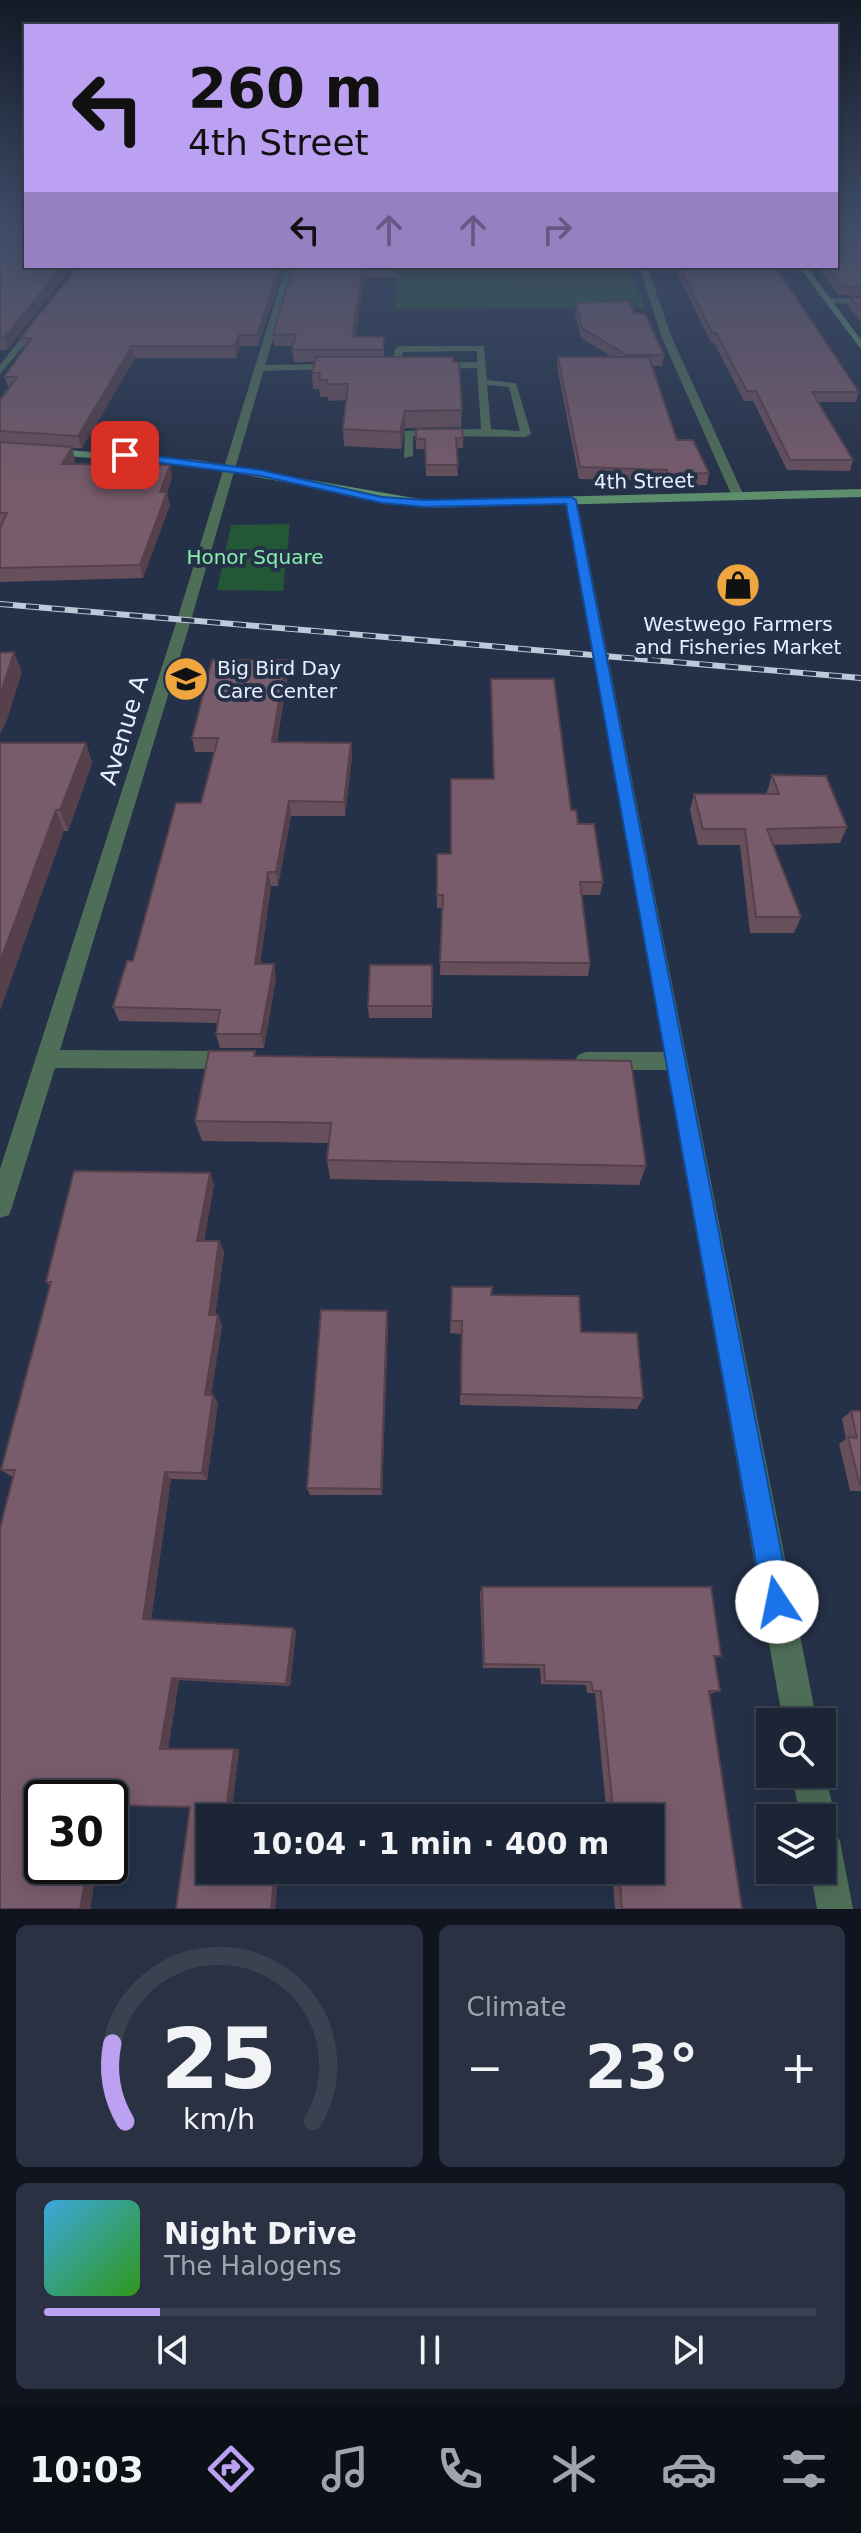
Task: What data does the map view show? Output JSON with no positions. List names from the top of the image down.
{
  "streets": {
    "main road": ["4th Street"],
    "street": ["Avenue A"]
  },
  "crossings": [
    ["4th Street", "Avenue A"]
  ],
  "parks": ["Honor Square"],
  "places": {
    "shop": ["Westwego Farmers and Fisheries Market"],
    "school or university": ["Big Bird Day Care Center"]
  },
  "page": {
    "turn": ["260 m", "4th Street"],
    "limit": "30",
    "trip": "10:04 · 1 min · 400 m",
    "tile": "Climate",
    "heat": ["−", "23°", "+"],
    "song": ["Night Drive", "The Halogens"],
    "tabs": "10:03",
    "gauge": ["25", "km/h"]
  }
}
